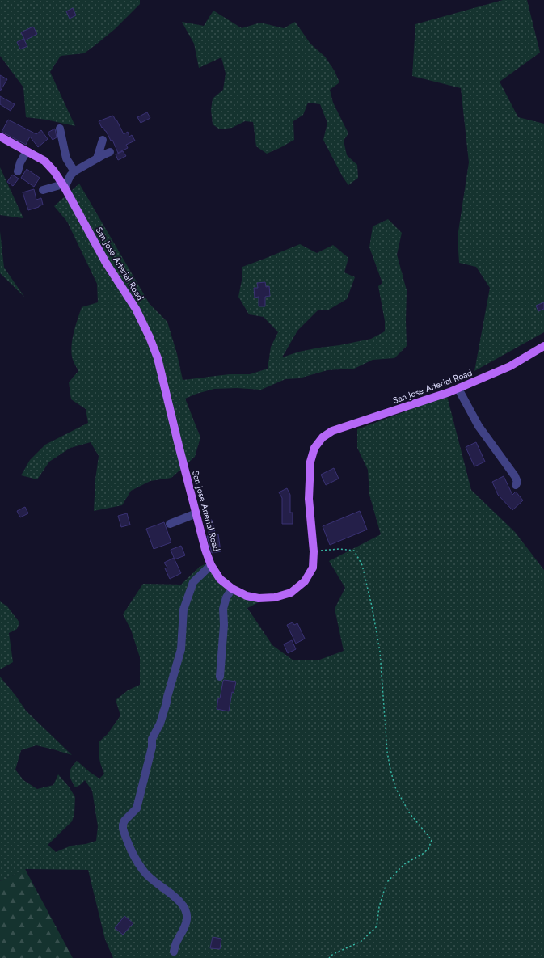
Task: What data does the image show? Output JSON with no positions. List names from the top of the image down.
{
  "streets": {
    "main road": ["San Jose Arterial Road"]
  }
}
